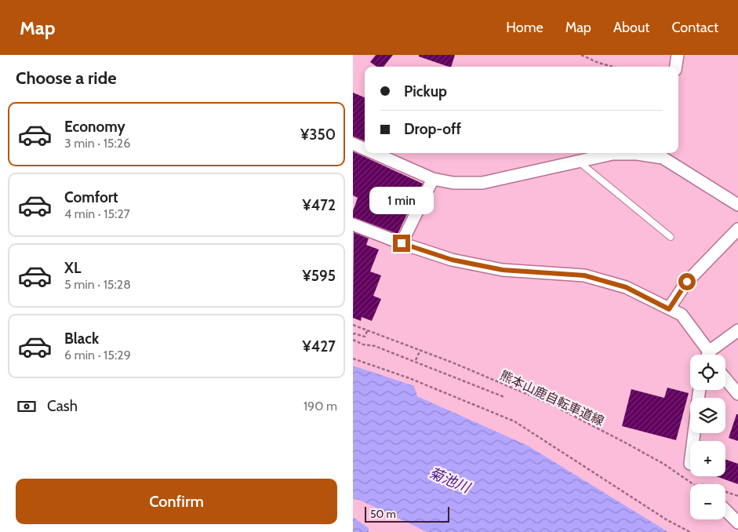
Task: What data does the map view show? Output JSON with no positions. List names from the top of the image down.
{
  "streets": {
    "path": ["熊本山鹿自転車道線"]
  },
  "water": ["菊池川"],
  "scale_bar": "50 m",
  "page": {
    "header": "Map",
    "nav": [
      "Home",
      "Map",
      "About",
      "Contact"
    ],
    "heading": "Choose a ride",
    "banner": ["Pickup", "Drop-off"],
    "list": [
      {
        "name": "Economy",
        "note": "3 min · 15:26",
        "value": "¥350"
      },
      {
        "name": "Comfort",
        "note": "4 min · 15:27",
        "value": "¥472"
      },
      {
        "name": "XL",
        "note": "5 min · 15:28",
        "value": "¥595"
      },
      {
        "name": "Black",
        "note": "6 min · 15:29",
        "value": "¥427"
      }
    ],
    "bubble": "1 min",
    "map_buttons": ["+", "−"],
    "pay": ["Cash", "190 m"],
    "buttons": "Confirm",
    "scale": "50 m"
  }
}
